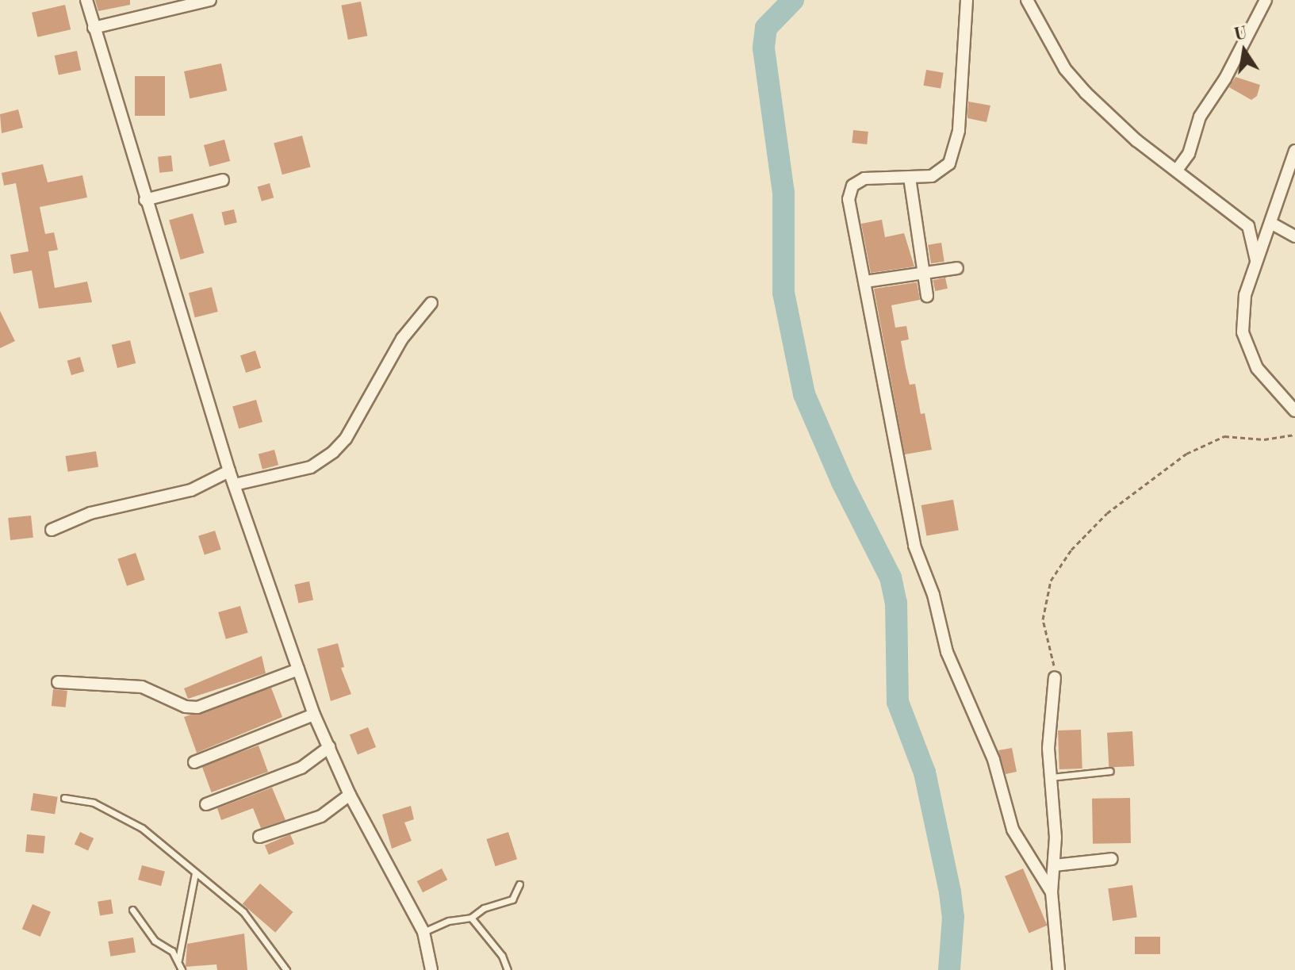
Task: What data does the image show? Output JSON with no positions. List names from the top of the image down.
{
  "north": "top"
}
